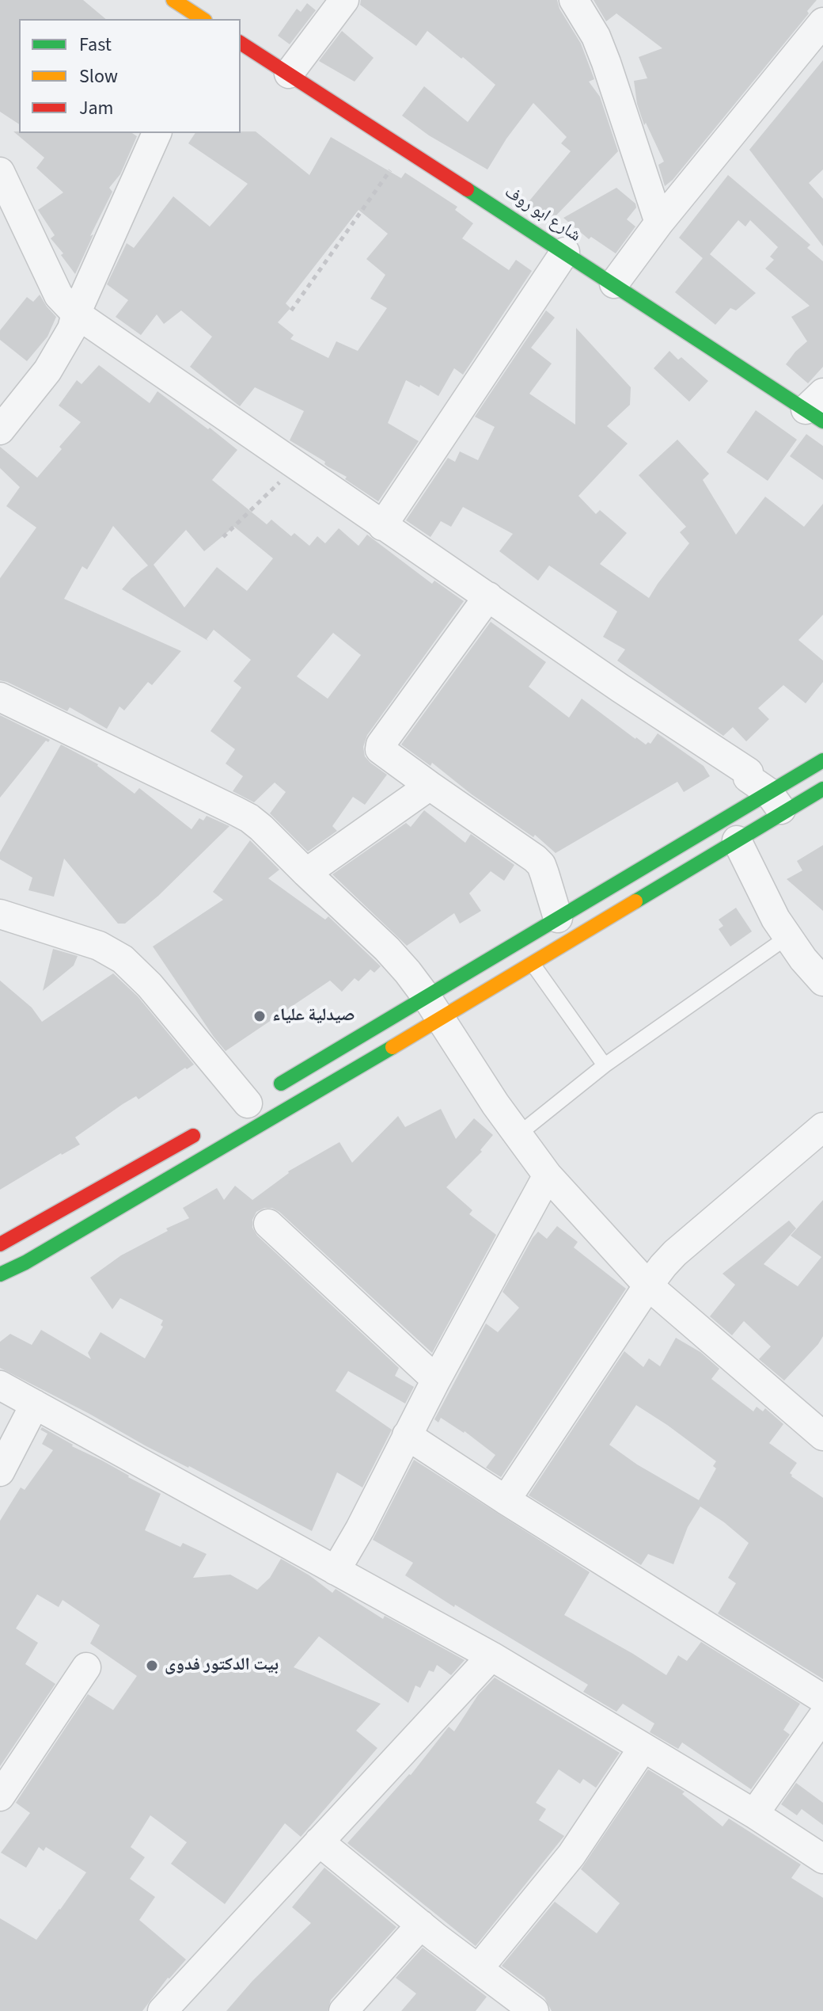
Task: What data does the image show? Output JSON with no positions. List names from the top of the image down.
{
  "streets": {
    "main road": ["شارع ابو روف"]
  },
  "places": ["صيدلية علياء", "بيت الدكتور فدوى"],
  "legend": ["Fast", "Slow", "Jam"]
}
